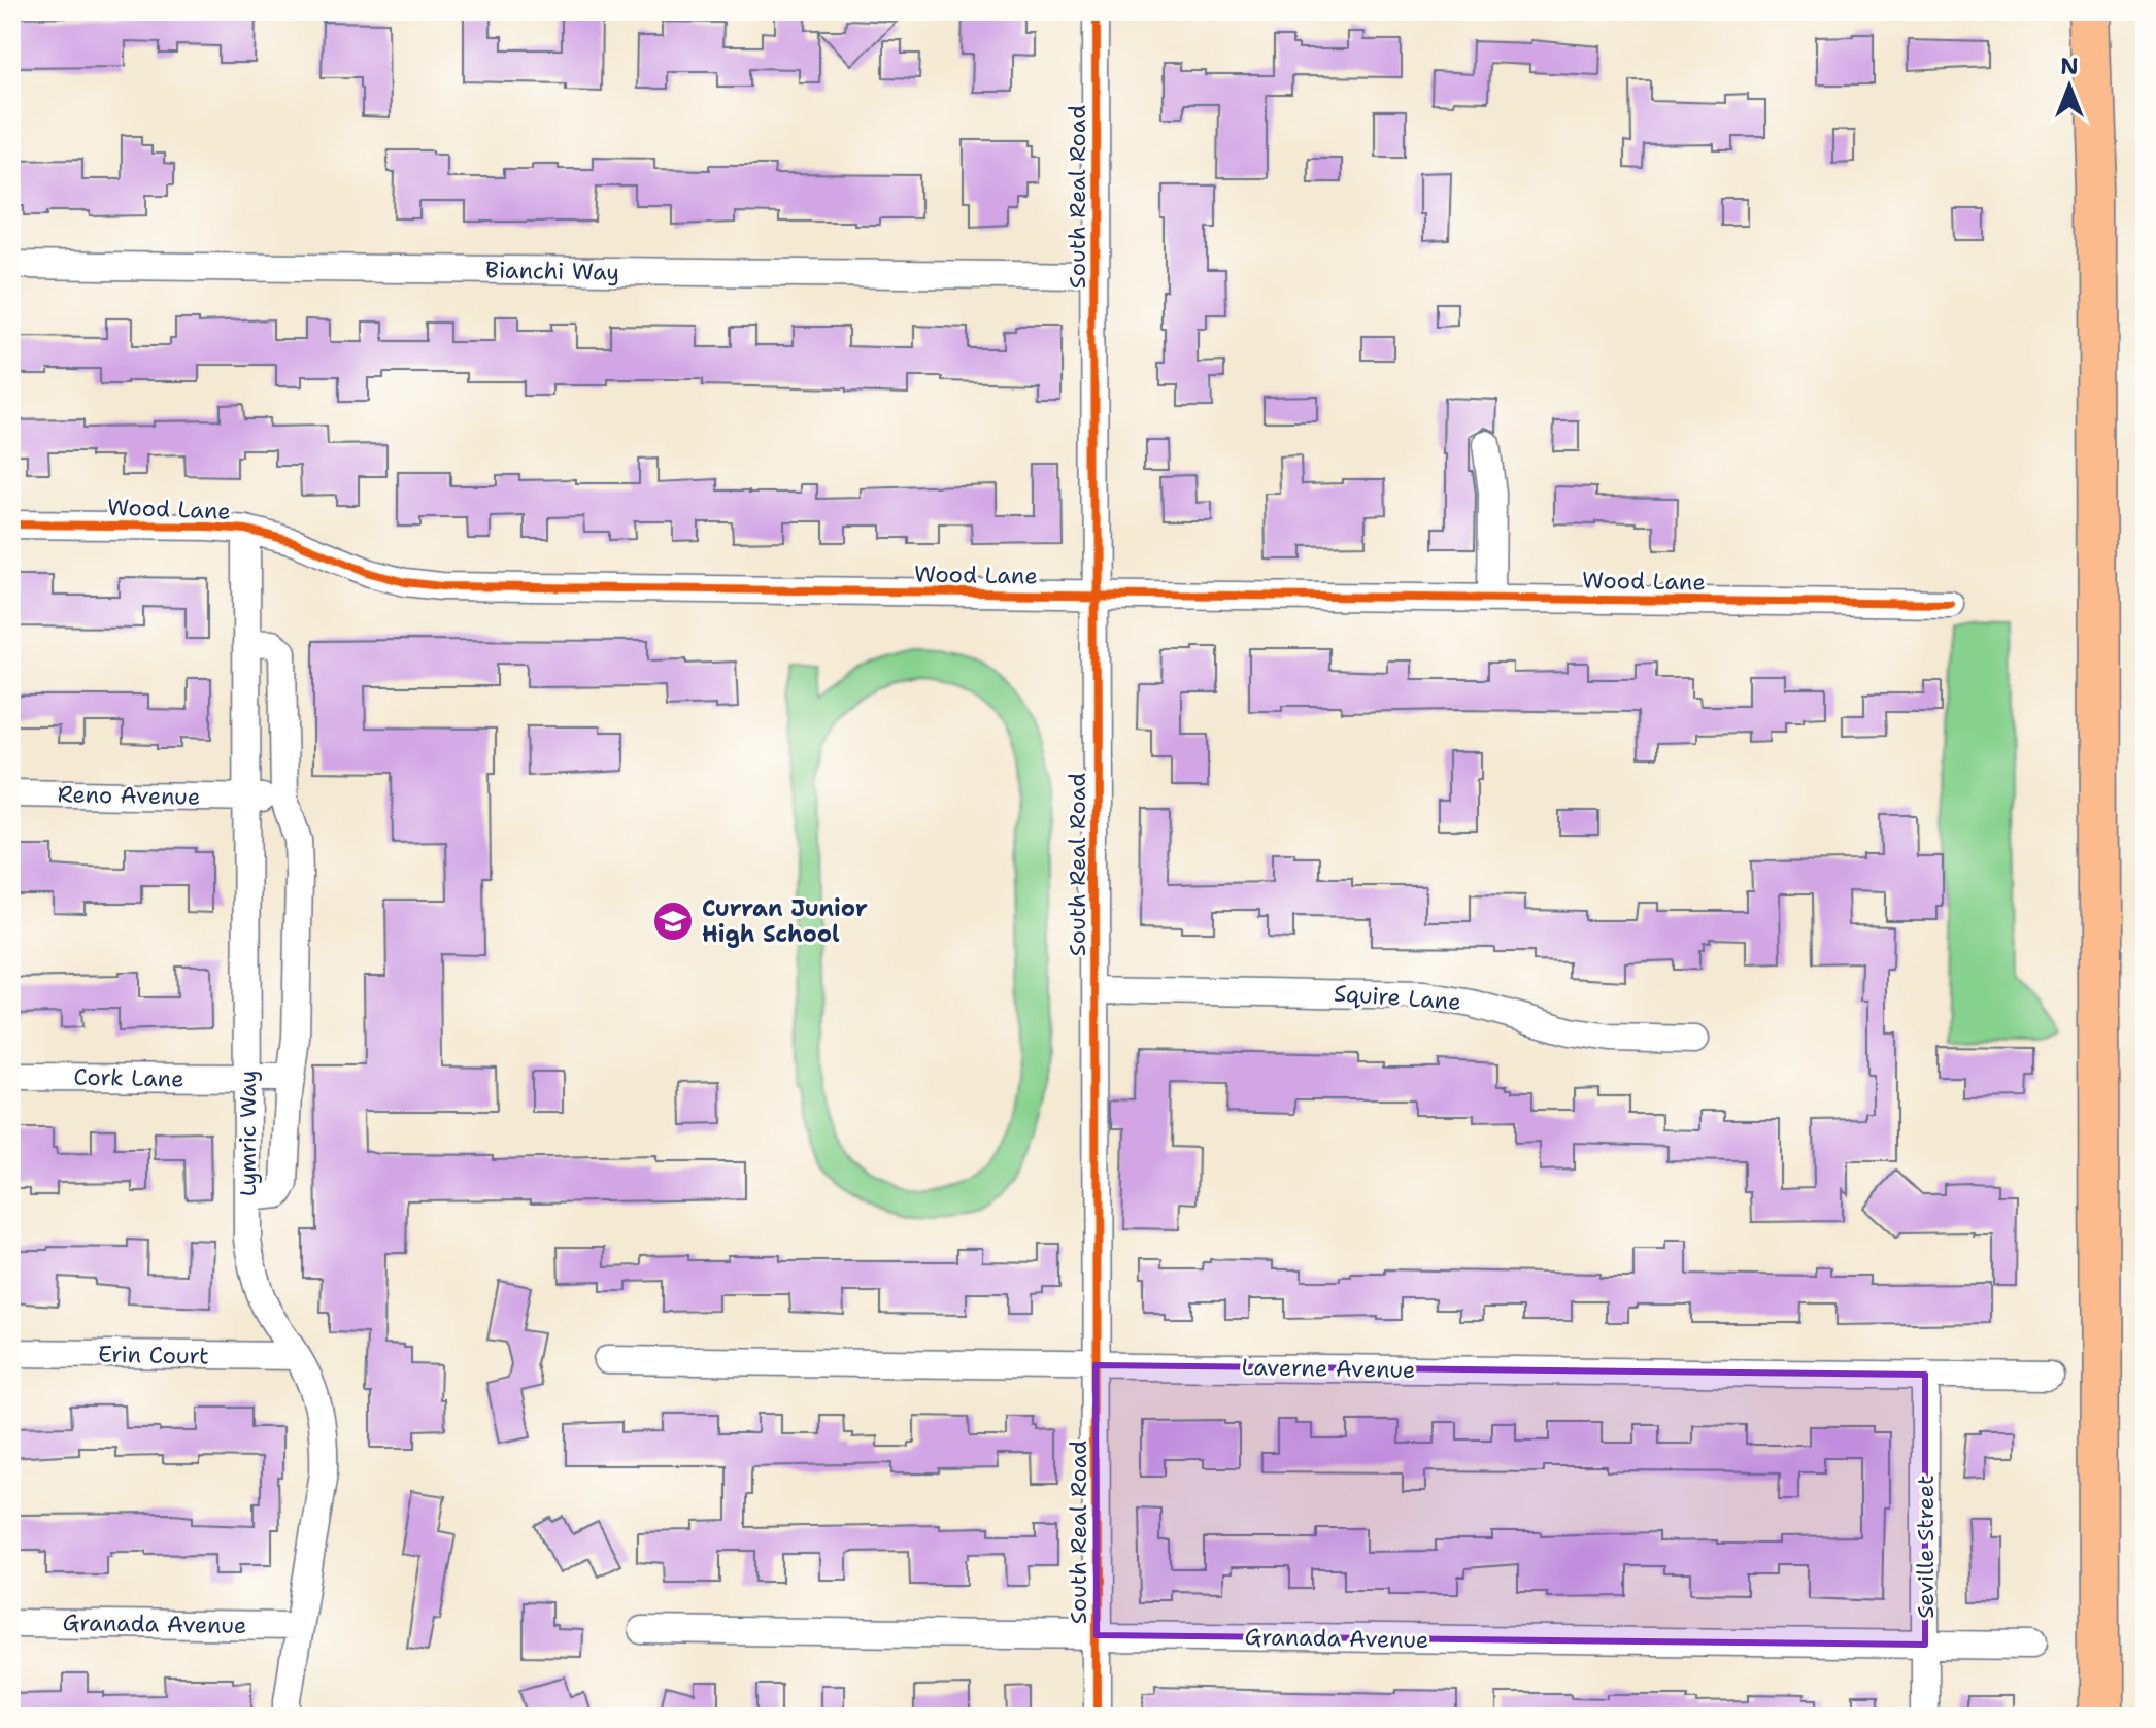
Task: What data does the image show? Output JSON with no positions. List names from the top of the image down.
{
  "streets": {
    "street": [
      "South Real Road",
      "Bianchi Way",
      "Wood Lane",
      "Reno Avenue",
      "Squire Lane",
      "Cork Lane",
      "Lymric Way",
      "Erin Court",
      "Laverne Avenue",
      "Seville Street",
      "Granada Avenue"
    ]
  },
  "crossings": [
    ["South Real Road", "Bianchi Way"],
    ["South Real Road", "Wood Lane"],
    ["South Real Road", "Squire Lane"],
    ["South Real Road", "Laverne Avenue"],
    ["South Real Road", "Granada Avenue"],
    ["Wood Lane", "Lymric Way"],
    ["Reno Avenue", "Lymric Way"],
    ["Cork Lane", "Lymric Way"],
    ["Lymric Way", "Erin Court"],
    ["Lymric Way", "Granada Avenue"],
    ["Laverne Avenue", "Seville Street"],
    ["Seville Street", "Granada Avenue"]
  ],
  "places": {
    "school or university": ["Curran Junior High School"]
  },
  "north": "top"
}
